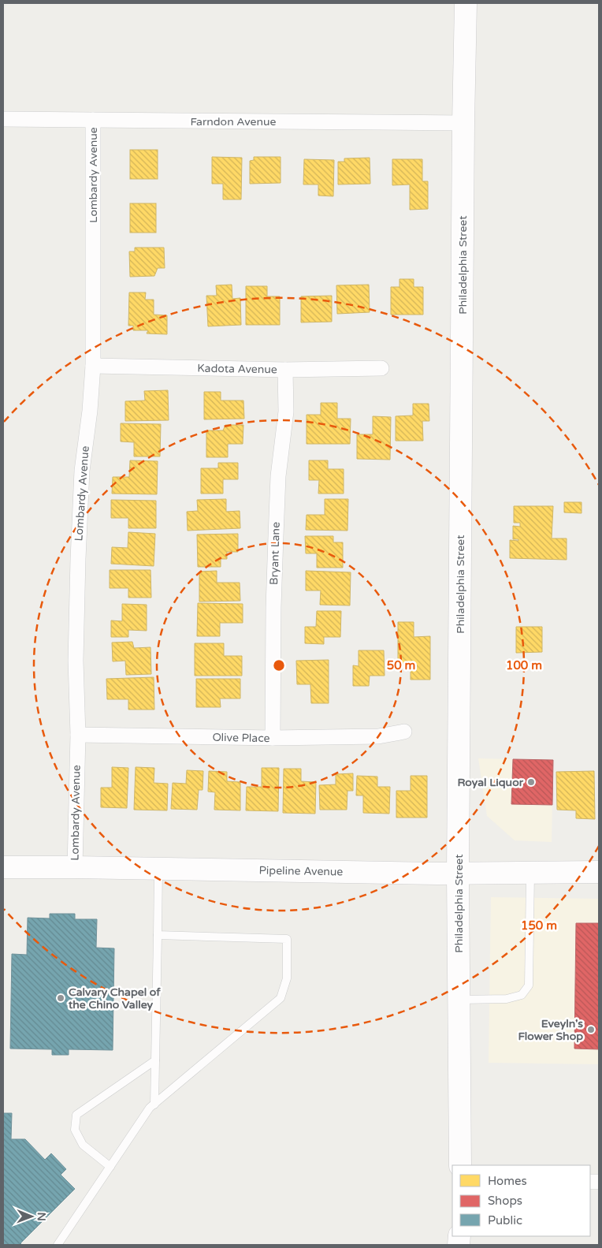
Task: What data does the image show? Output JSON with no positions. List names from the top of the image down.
{
  "streets": {
    "street": [
      "Farndon Avenue",
      "Lombardy Avenue",
      "Philadelphia Street",
      "Kadota Avenue",
      "Bryant Lane",
      "Olive Place",
      "Pipeline Avenue"
    ]
  },
  "crossings": [
    ["Farndon Avenue", "Lombardy Avenue"],
    ["Farndon Avenue", "Philadelphia Street"],
    ["Lombardy Avenue", "Kadota Avenue"],
    ["Lombardy Avenue", "Olive Place"],
    ["Lombardy Avenue", "Pipeline Avenue"],
    ["Philadelphia Street", "Pipeline Avenue"],
    ["Kadota Avenue", "Bryant Lane"],
    ["Bryant Lane", "Olive Place"]
  ],
  "places": ["Royal Liquor", "Calvary Chapel of the Chino Valley", "Eveyln's Flower Shop"],
  "legend": ["Homes", "Shops", "Public"],
  "north": "right",
  "rings": ["50 m", "100 m", "150 m"]
}
